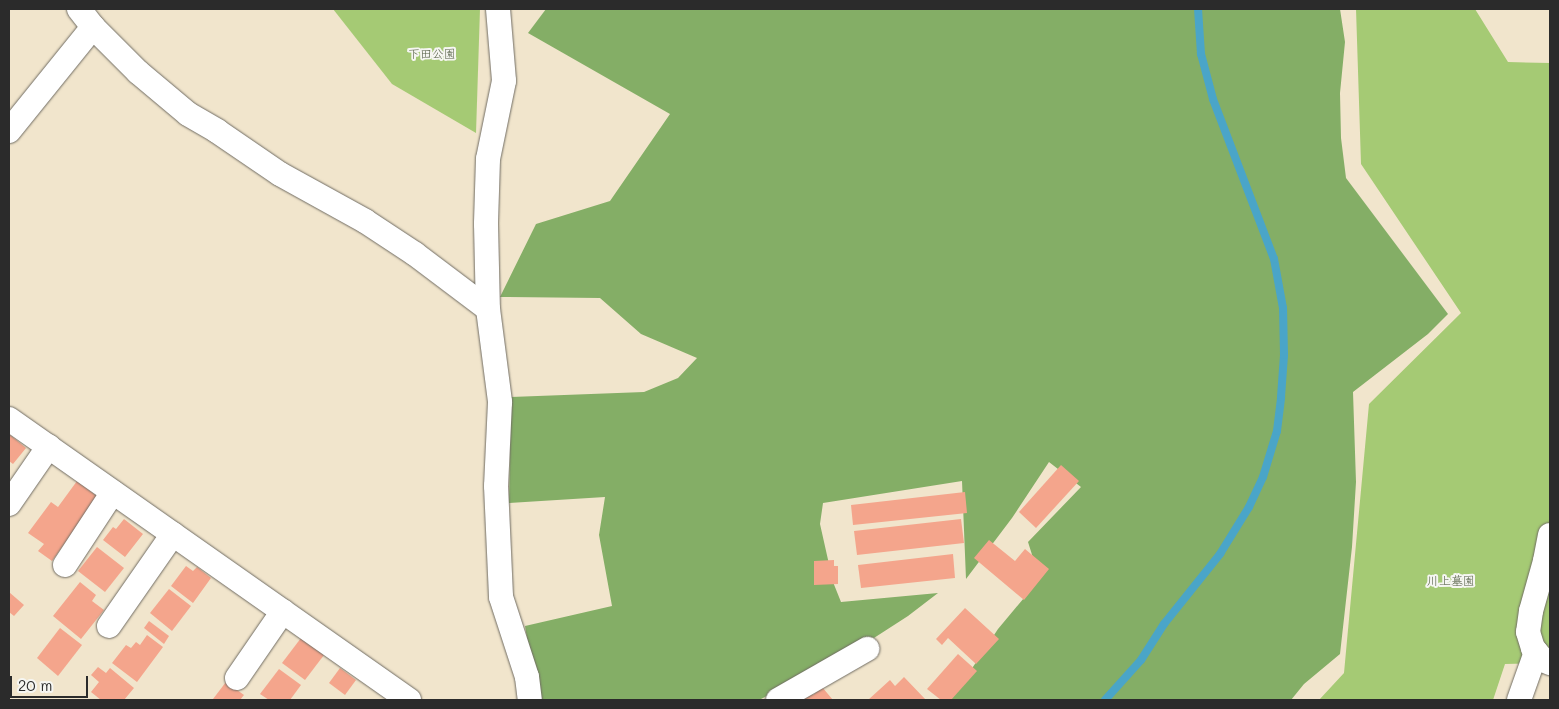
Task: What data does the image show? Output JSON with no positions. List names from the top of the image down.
{
  "parks": ["下田公園", "川上墓園"],
  "scale_bar": "20 m"
}
